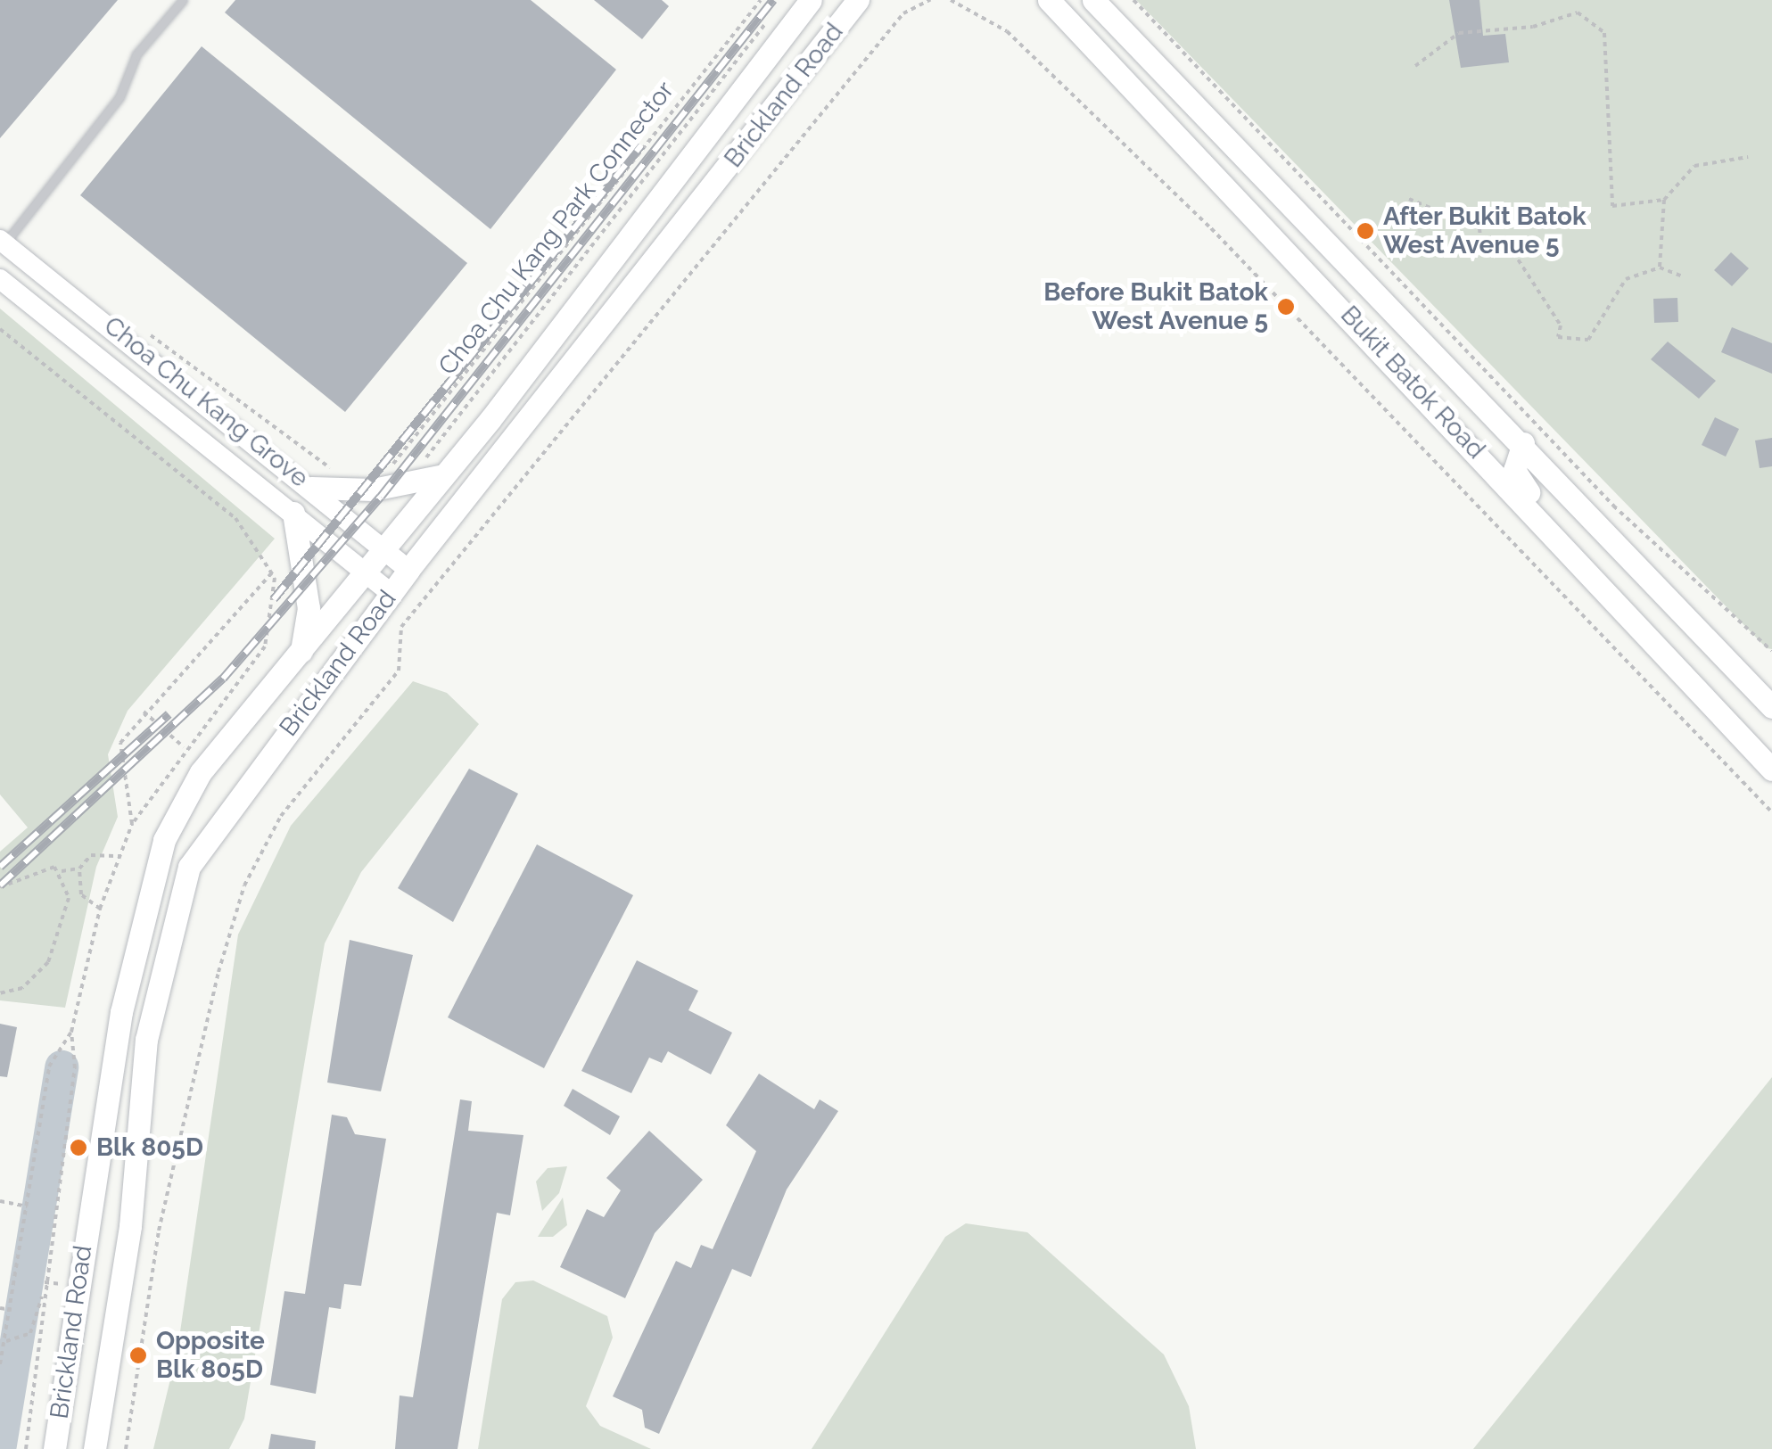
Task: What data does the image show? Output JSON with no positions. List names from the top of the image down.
{
  "streets": {
    "main road": ["Brickland Road", "Bukit Batok Road"],
    "street": ["Choa Chu Kang Grove"],
    "path": ["Choa Chu Kang Park Connector"]
  },
  "crossings": [
    ["Brickland Road", "Choa Chu Kang Grove"]
  ],
  "places": [
    "After Bukit Batok West Avenue 5",
    "Before Bukit Batok West Avenue 5",
    "Blk 805D",
    "Opposite Blk 805D"
  ]
}
